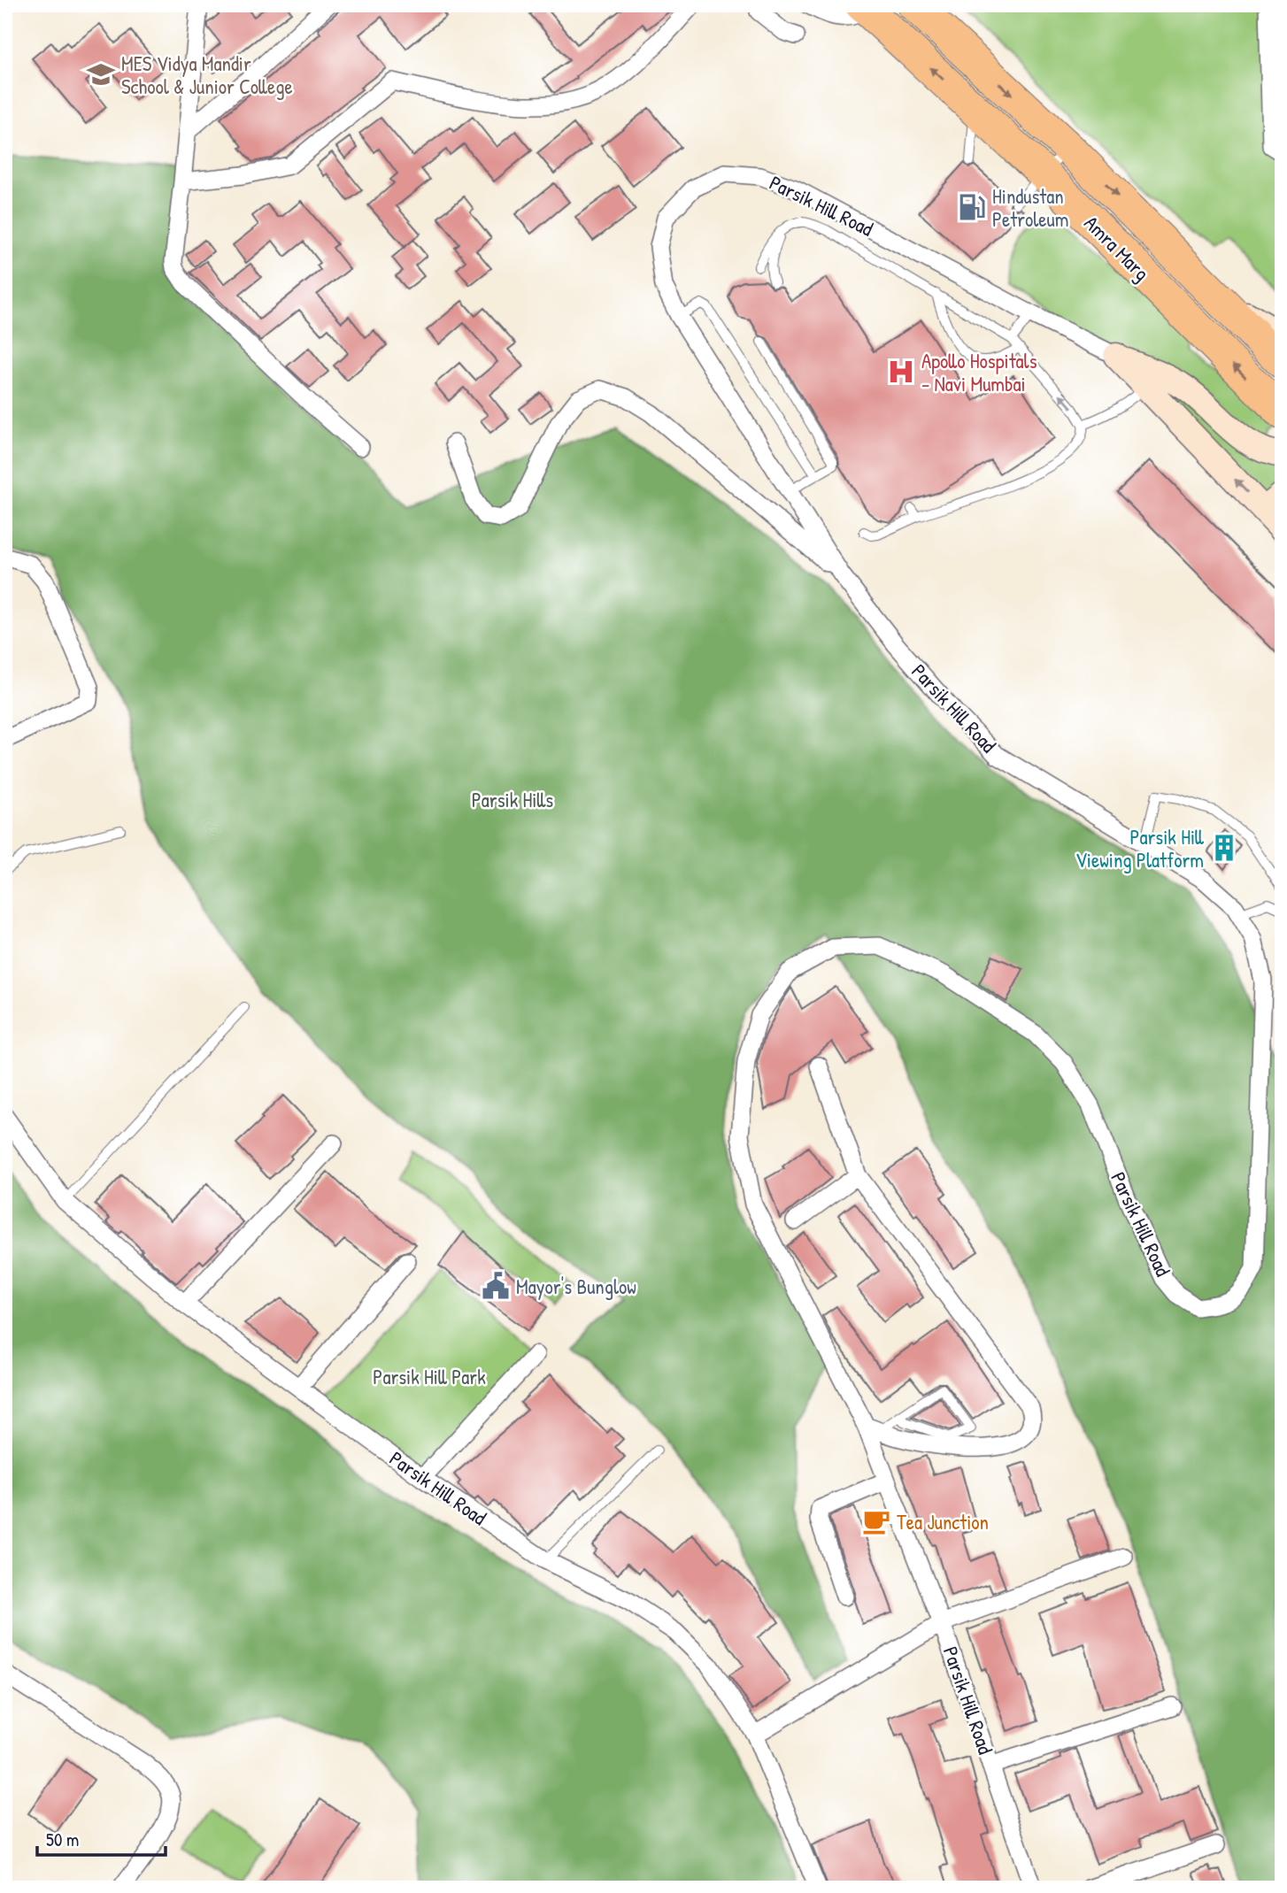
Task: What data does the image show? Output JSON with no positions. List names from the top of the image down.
{
  "streets": {
    "highway": ["Amra Marg"],
    "street": ["Parsik Hill Road"]
  },
  "parks": ["Parsik Hills", "Parsik Hill Park"],
  "places": {
    "school or university": ["MES Vidya Mandir School & Junior College"],
    "fuel station": ["Hindustan Petroleum"],
    "hospital": ["Apollo Hospitals - Navi Mumbai"],
    "building": ["Parsik Hill Viewing Platform"],
    "public building": ["Mayor's Bunglow"],
    "cafe": ["Tea Junction"]
  },
  "scale_bar": "50 m"
}
